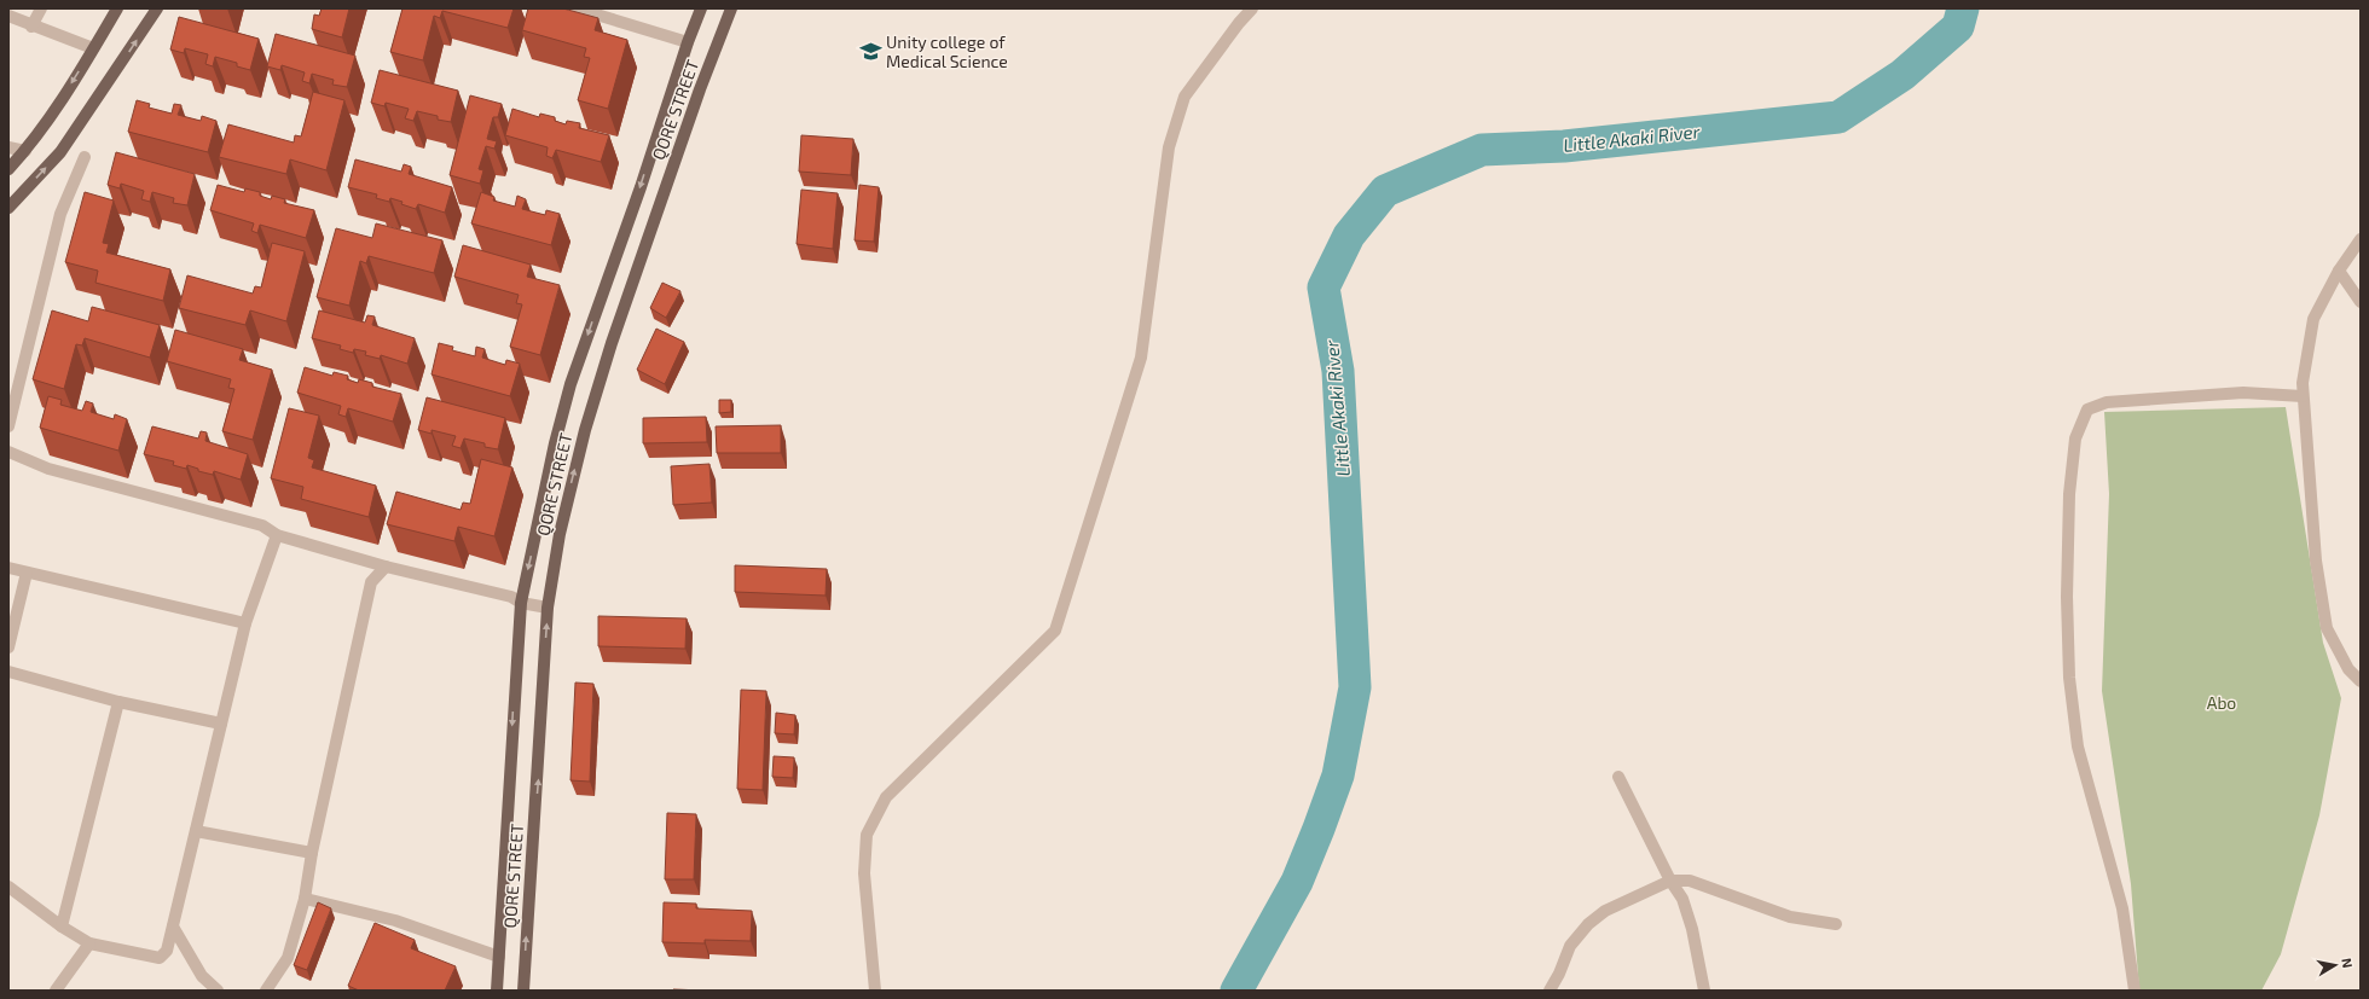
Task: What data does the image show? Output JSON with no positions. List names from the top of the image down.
{
  "streets": {
    "main road": ["QORE STREET"]
  },
  "water": ["Little Akaki River"],
  "parks": ["Abo"],
  "places": {
    "school or university": ["Unity college of Medical Science"]
  },
  "north": "right"
}
